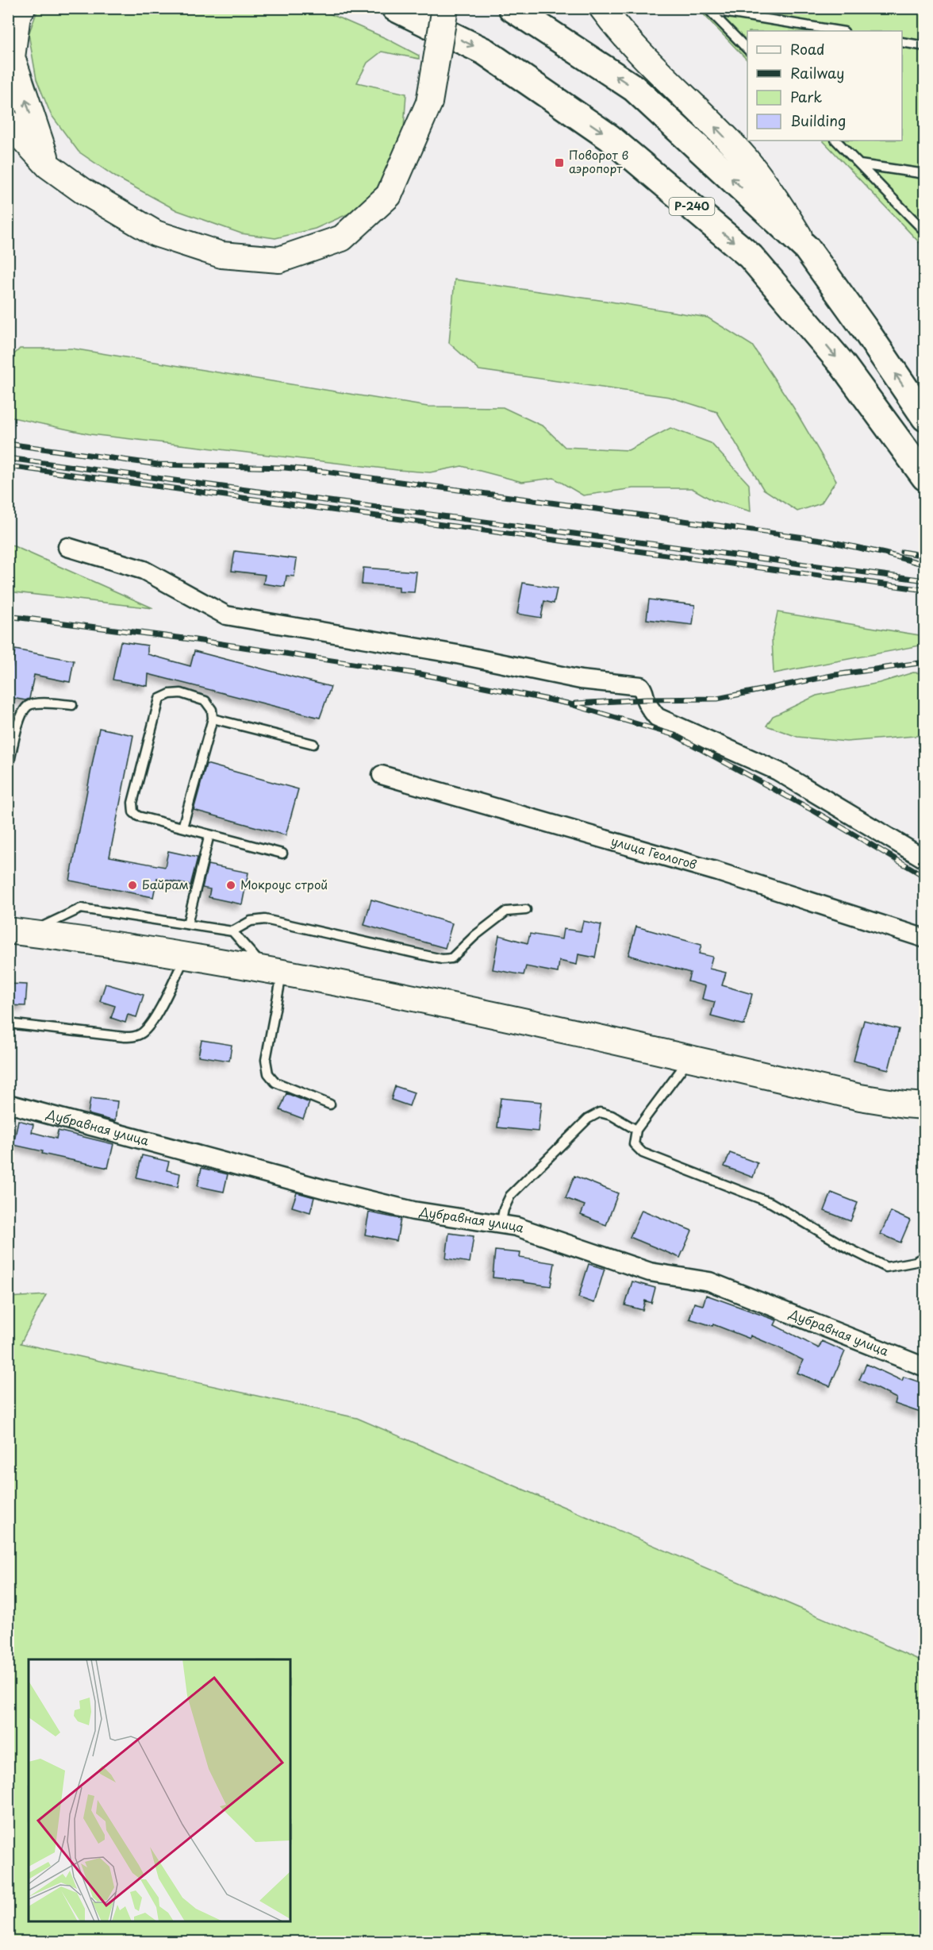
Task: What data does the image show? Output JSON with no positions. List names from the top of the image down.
{
  "streets": {
    "highway": ["Р-240"],
    "street": ["улица Геологов", "Дубравная улица"]
  },
  "places": {
    "transit": ["Поворот в аэропорт"],
    "other": ["Байрам", "Мокроус строй"]
  },
  "legend": [
    "Road",
    "Railway",
    "Park",
    "Building"
  ]
}
